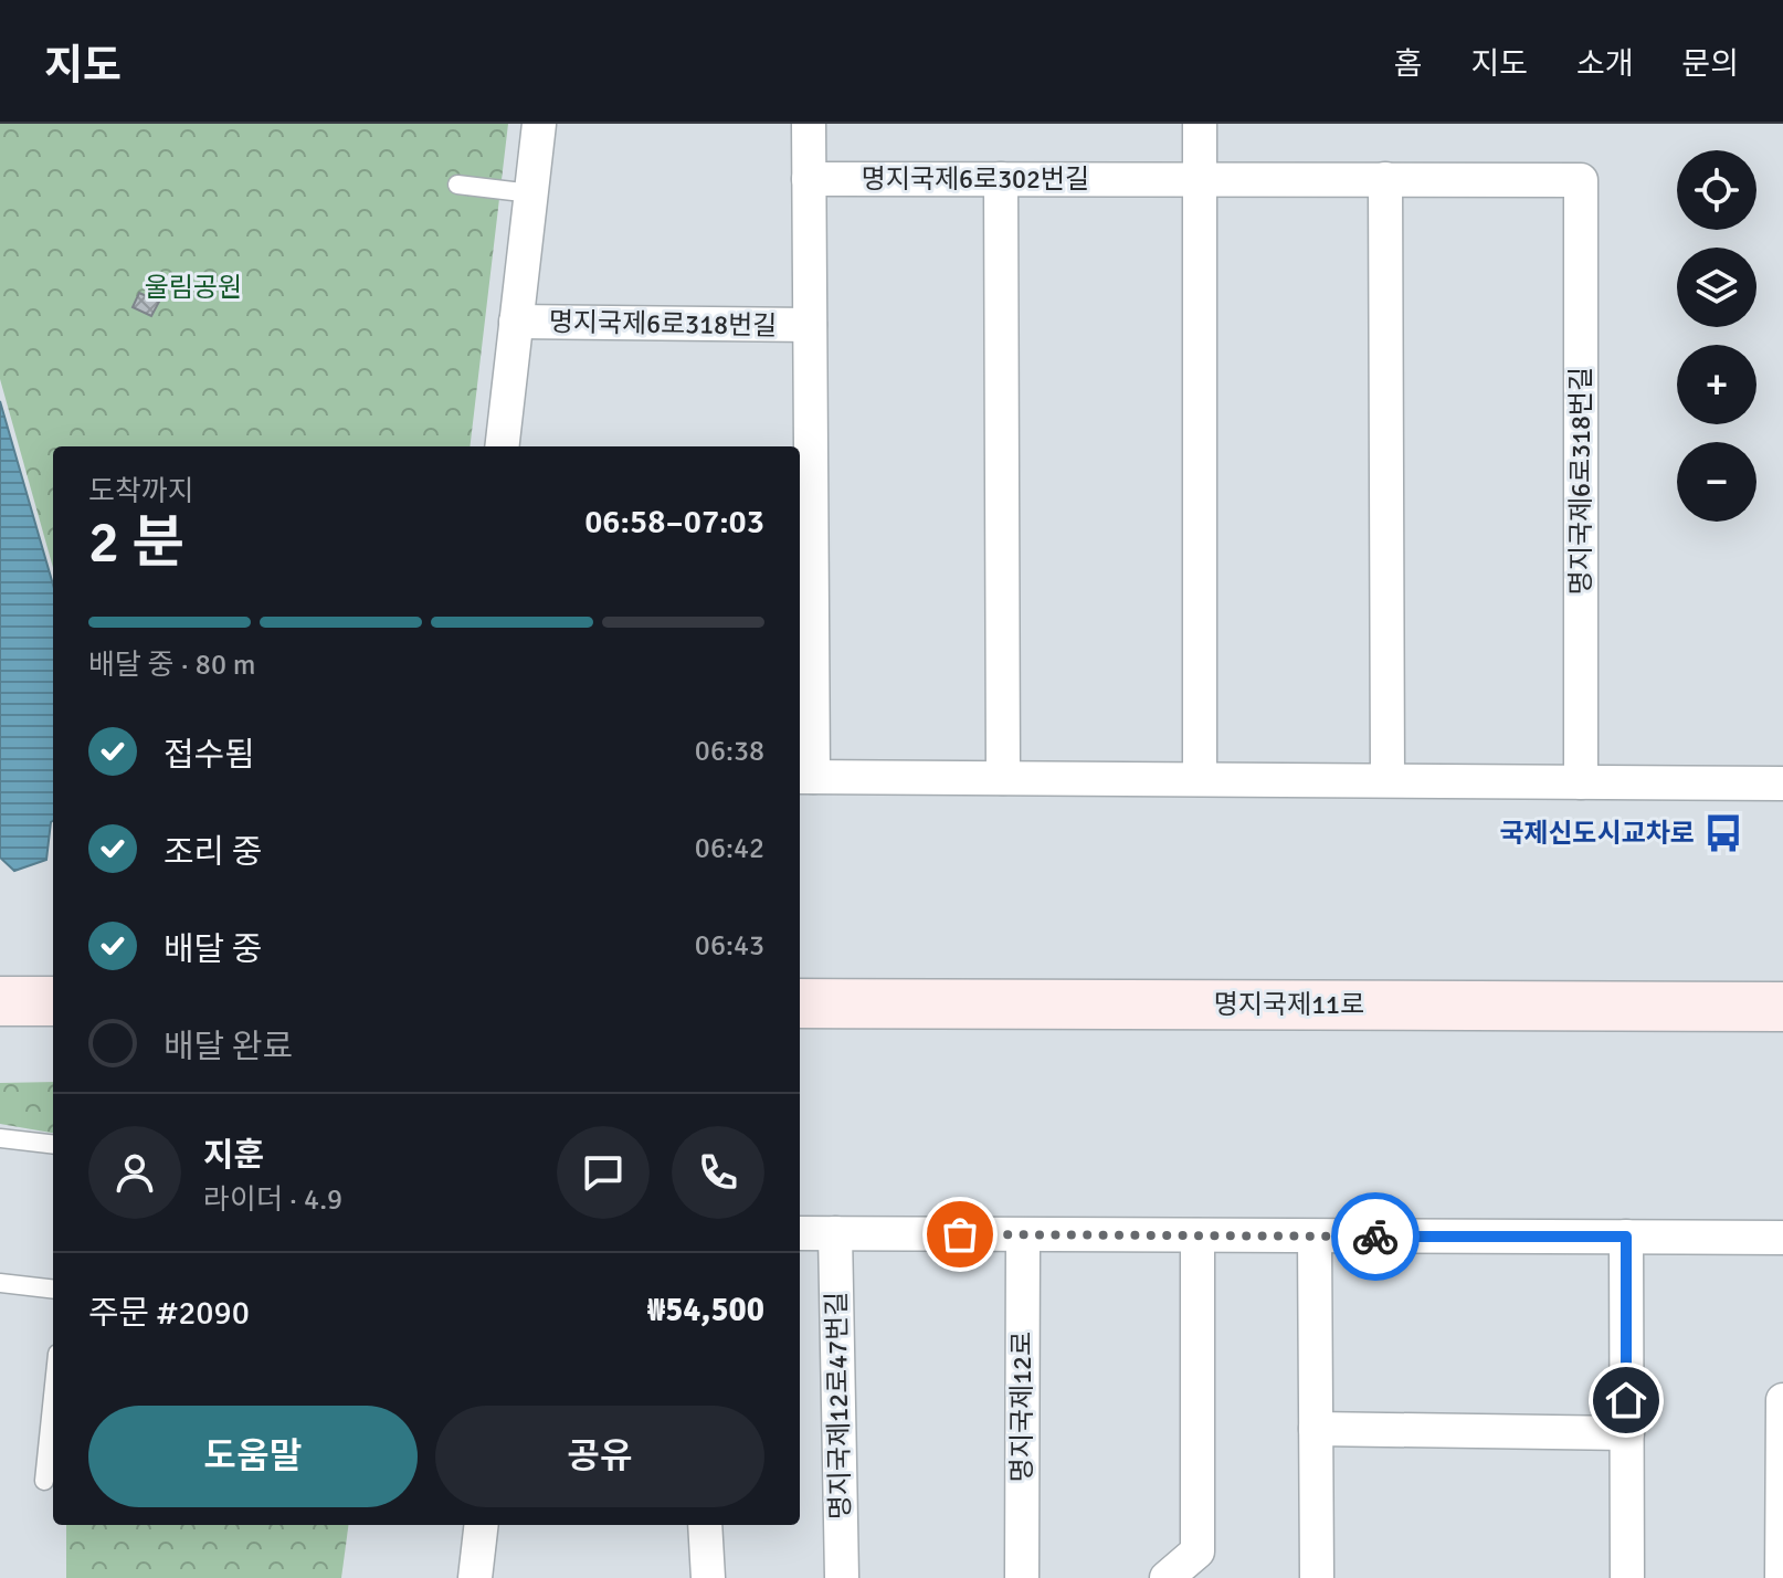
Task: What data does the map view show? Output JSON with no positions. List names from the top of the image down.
{
  "streets": {
    "main road": ["명지국제11로"],
    "street": [
      "명지국제6로302번길",
      "명지국제6로318번길",
      "명지국제12로47번길",
      "명지국제12로"
    ]
  },
  "crossings": [
    ["명지국제6로302번길", "명지국제6로318번길"]
  ],
  "parks": ["울림공원"],
  "places": {
    "bus stop": ["국제신도시교차로"]
  },
  "page": {
    "header": "지도",
    "nav": [
      "홈",
      "지도",
      "소개",
      "문의"
    ],
    "map_buttons": ["+", "−"],
    "heading": ["2 분", "도착까지", "06:58–07:03"],
    "panel": [
      "지훈",
      "라이더 · 4.9",
      "주문 #2090",
      "₩54,500"
    ],
    "bar": "배달 중 · 80 m",
    "list": [
      ["접수됨", "06:38"],
      ["조리 중", "06:42"],
      ["배달 중", "06:43"],
      "배달 완료"
    ],
    "buttons": ["도움말", "공유"]
  }
}
